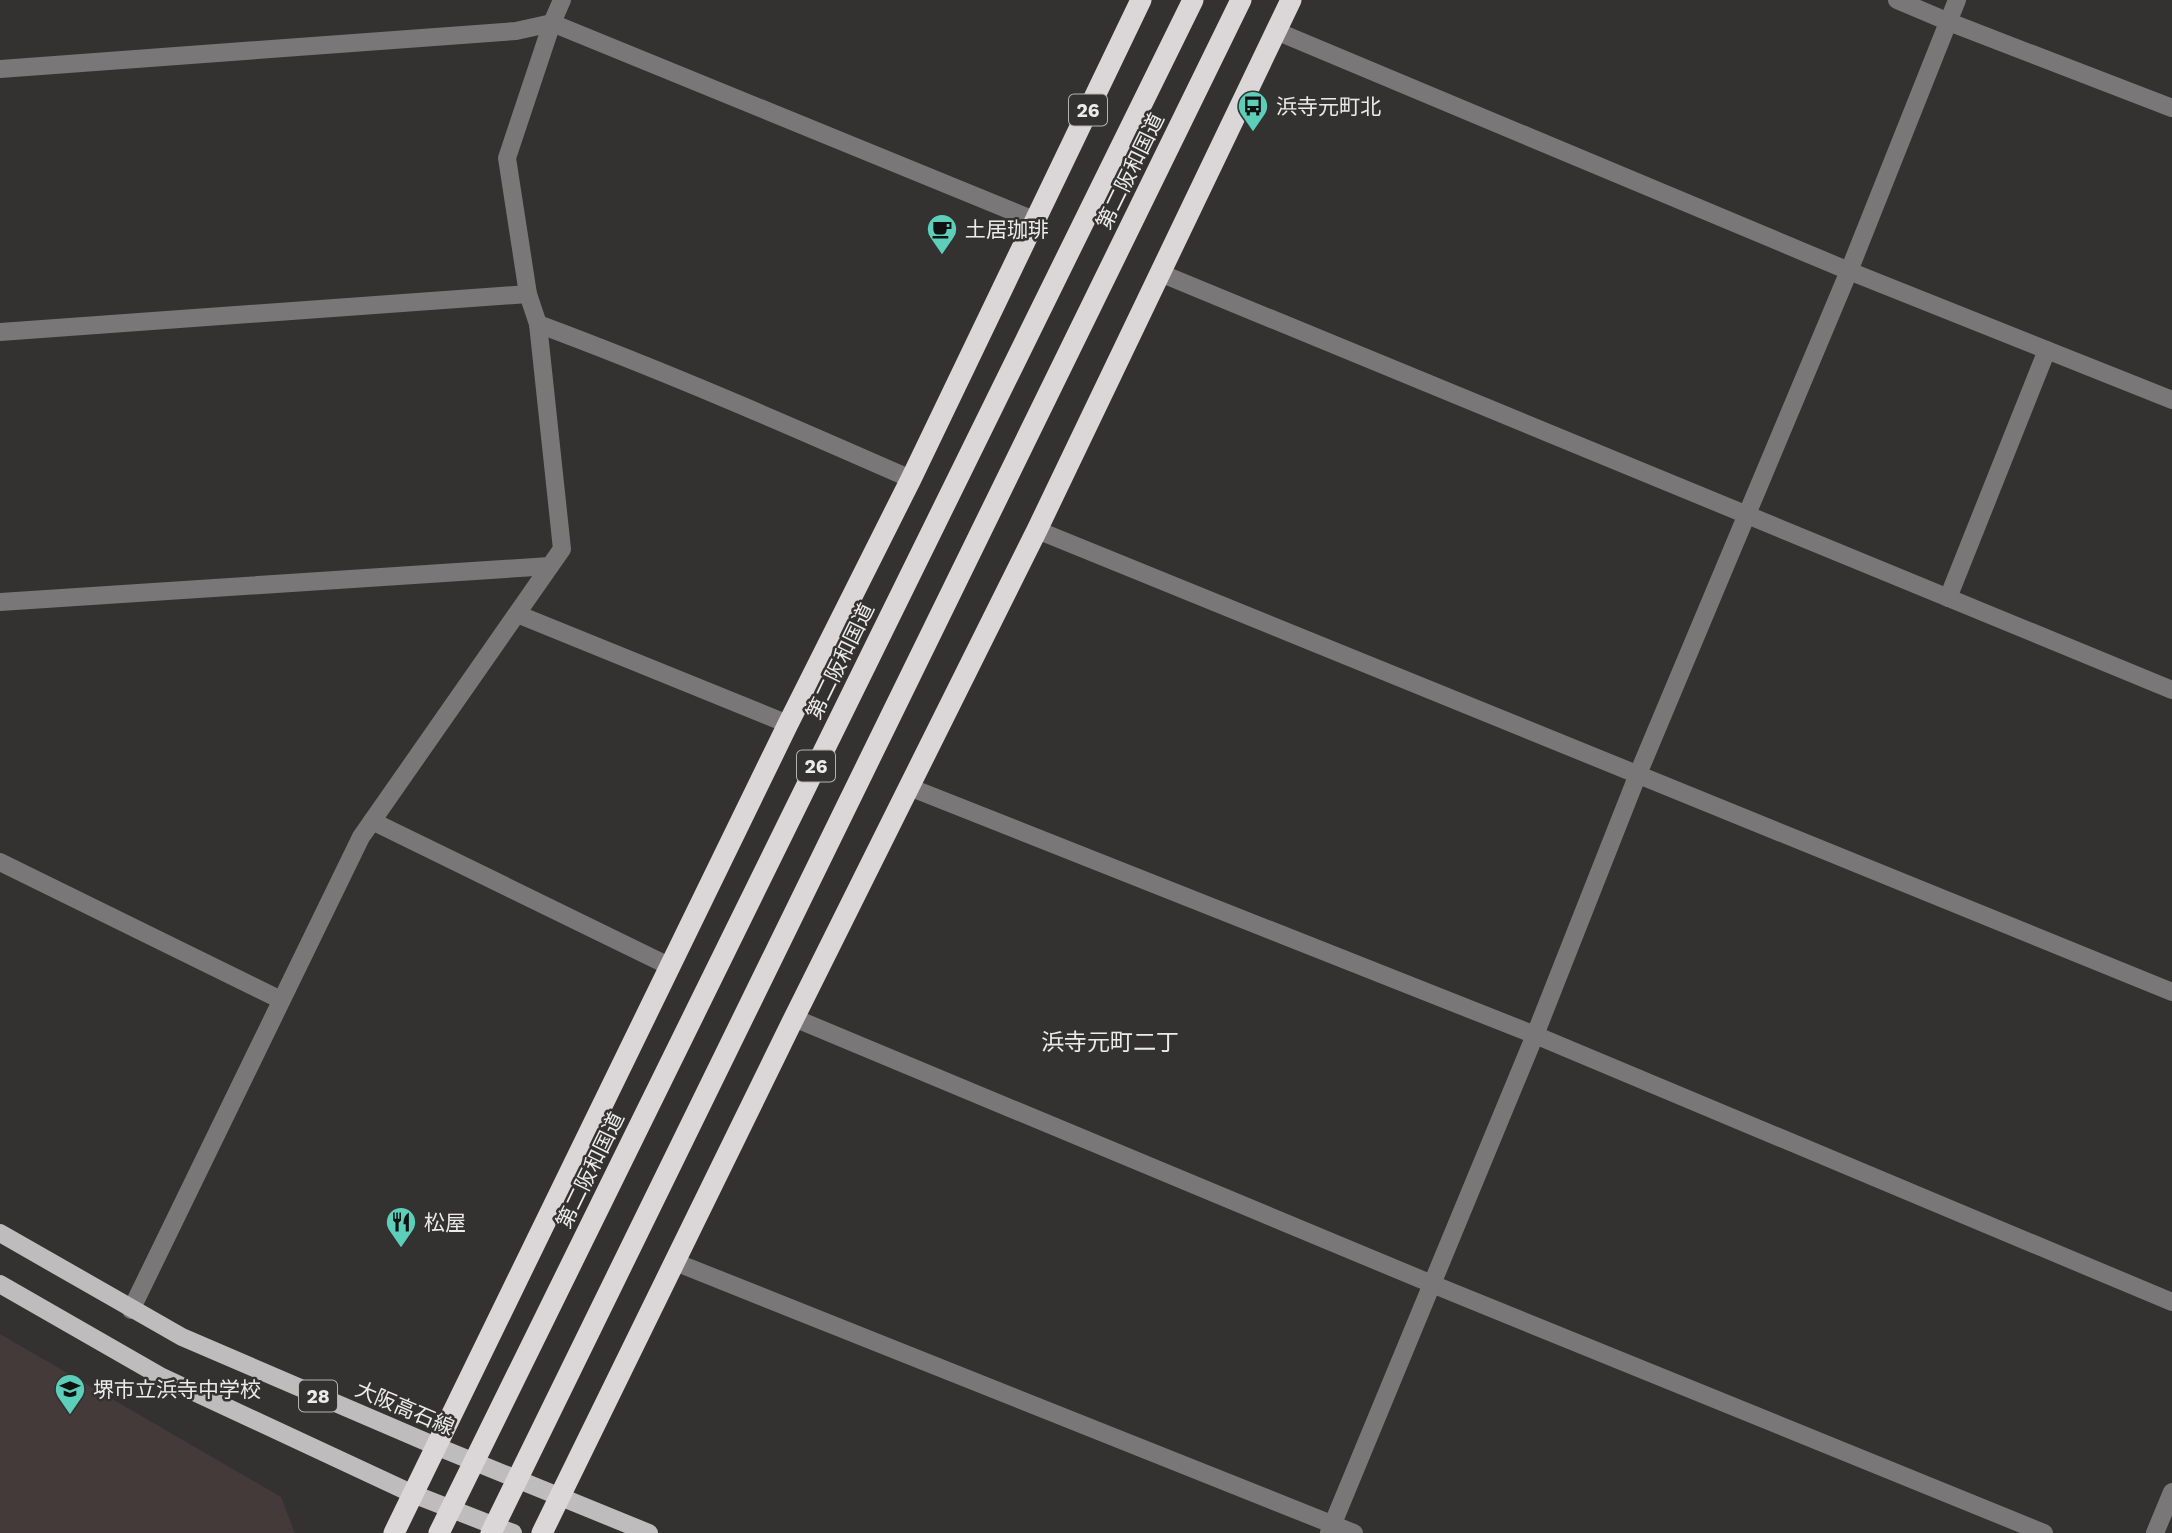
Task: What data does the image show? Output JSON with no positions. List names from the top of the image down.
{
  "streets": {
    "highway": ["26", "第二阪和国道"],
    "main road": ["28", "大阪高石線"]
  },
  "crossings": [
    ["26", "28"],
    ["26", "大阪高石線"]
  ],
  "districts": ["浜寺元町二丁"],
  "places": {
    "bus stop": ["浜寺元町北"],
    "cafe": ["土居珈琲"],
    "restaurant": ["松屋"],
    "school or university": ["堺市立浜寺中学校"]
  }
}
